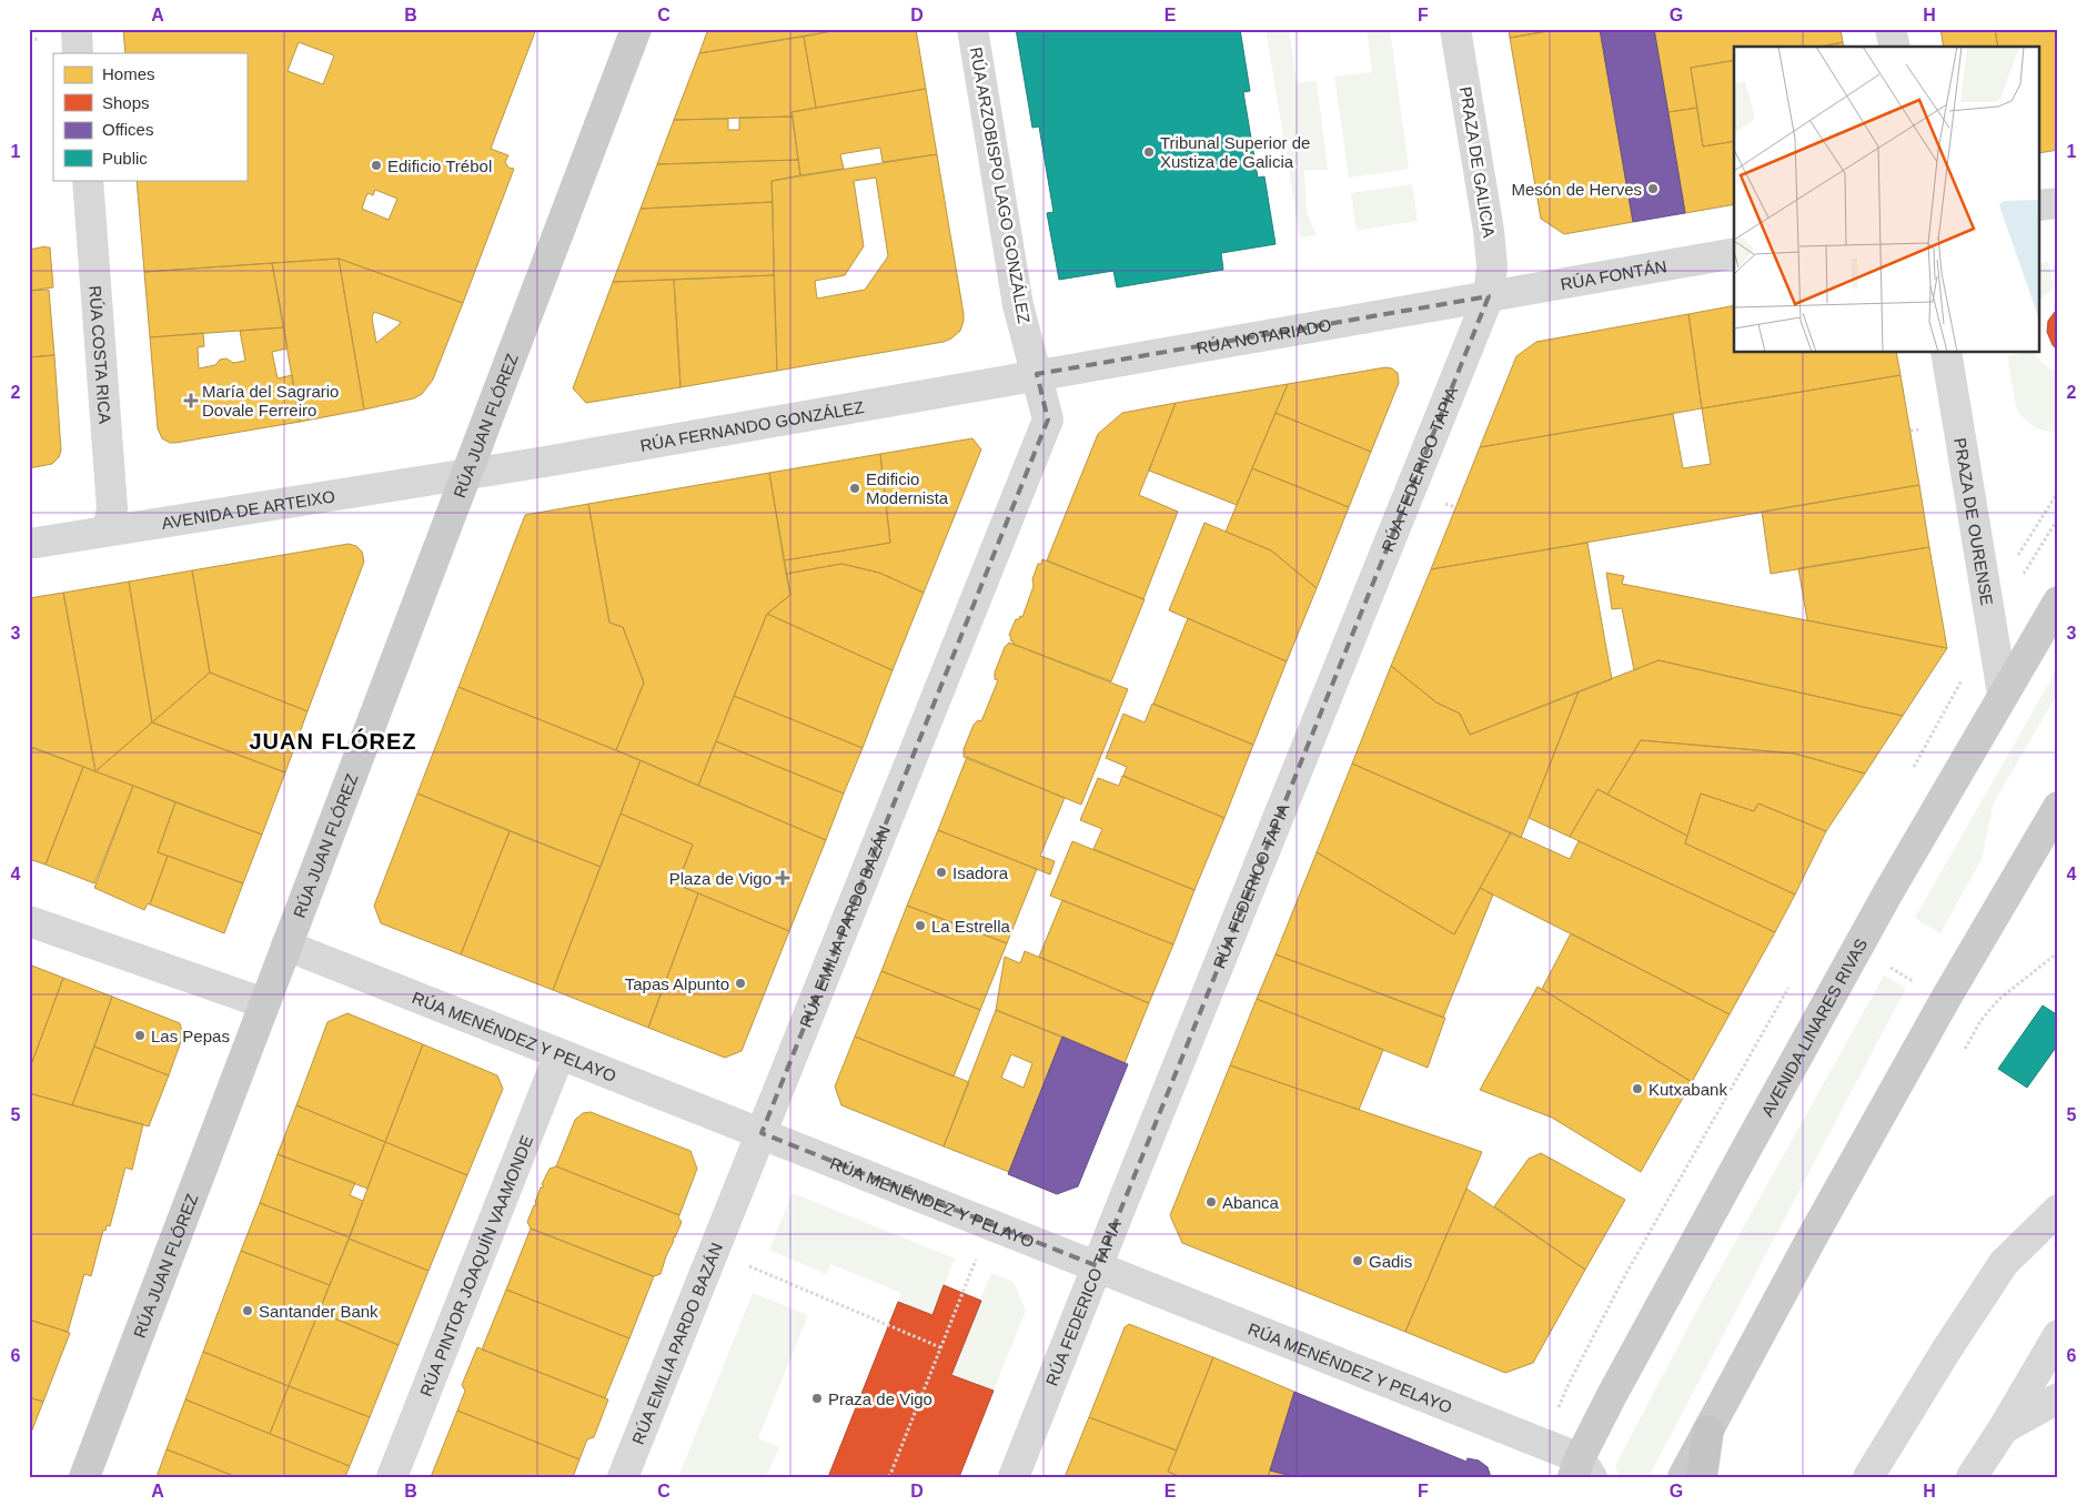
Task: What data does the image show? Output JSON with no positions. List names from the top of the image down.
{
  "streets": {
    "main road": ["RÚA JUAN FLÓREZ", "AVENIDA LINARES RIVAS"],
    "street": [
      "PRAZA DE GALICIA",
      "RÚA ARZOBISPO LAGO GONZÁLEZ",
      "RÚA FONTÁN",
      "RÚA NOTARIADO",
      "RÚA COSTA RICA",
      "RÚA FERNANDO GONZÁLEZ",
      "RÚA FEDERICO TAPIA",
      "AVENIDA DE ARTEIXO",
      "PRAZA DE OURENSE",
      "RÚA EMILIA PARDO BAZÁN",
      "RÚA MENÉNDEZ Y PELAYO",
      "RÚA PINTOR JOAQUÍN VAAMONDE"
    ]
  },
  "crossings": [
    ["PRAZA DE GALICIA", "RÚA FONTÁN"],
    ["PRAZA DE GALICIA", "RÚA NOTARIADO"],
    ["PRAZA DE GALICIA", "RÚA FEDERICO TAPIA"],
    ["RÚA ARZOBISPO LAGO GONZÁLEZ", "RÚA NOTARIADO"],
    ["RÚA ARZOBISPO LAGO GONZÁLEZ", "RÚA FERNANDO GONZÁLEZ"],
    ["RÚA ARZOBISPO LAGO GONZÁLEZ", "RÚA EMILIA PARDO BAZÁN"],
    ["RÚA FONTÁN", "RÚA NOTARIADO"],
    ["RÚA FONTÁN", "RÚA FEDERICO TAPIA"],
    ["RÚA NOTARIADO", "RÚA FERNANDO GONZÁLEZ"],
    ["RÚA NOTARIADO", "RÚA FEDERICO TAPIA"],
    ["RÚA NOTARIADO", "RÚA EMILIA PARDO BAZÁN"],
    ["RÚA COSTA RICA", "AVENIDA DE ARTEIXO"],
    ["RÚA FERNANDO GONZÁLEZ", "RÚA JUAN FLÓREZ"],
    ["RÚA FERNANDO GONZÁLEZ", "AVENIDA DE ARTEIXO"],
    ["RÚA FERNANDO GONZÁLEZ", "RÚA EMILIA PARDO BAZÁN"],
    ["RÚA JUAN FLÓREZ", "AVENIDA DE ARTEIXO"],
    ["RÚA JUAN FLÓREZ", "RÚA MENÉNDEZ Y PELAYO"],
    ["RÚA FEDERICO TAPIA", "RÚA MENÉNDEZ Y PELAYO"],
    ["PRAZA DE OURENSE", "AVENIDA LINARES RIVAS"],
    ["RÚA EMILIA PARDO BAZÁN", "RÚA MENÉNDEZ Y PELAYO"],
    ["AVENIDA LINARES RIVAS", "RÚA MENÉNDEZ Y PELAYO"],
    ["RÚA MENÉNDEZ Y PELAYO", "RÚA PINTOR JOAQUÍN VAAMONDE"]
  ],
  "districts": ["JUAN FLÓREZ"],
  "places": {
    "other": [
      "Tribunal Superior de Xustiza de Galicia",
      "Edificio Trébol",
      "Mesón de Herves",
      "Edificio Modernista",
      "Isadora",
      "La Estrella",
      "Tapas Alpunto",
      "Las Pepas",
      "Kutxabank",
      "Abanca",
      "Gadis",
      "Santander Bank",
      "Praza de Vigo"
    ],
    "health": ["María del Sagrario Dovale Ferreiro", "Plaza de Vigo"]
  },
  "legend": [
    "Homes",
    "Shops",
    "Offices",
    "Public"
  ],
  "grid": {
    "columns": [
      "A",
      "B",
      "C",
      "D",
      "E",
      "F",
      "G",
      "H"
    ],
    "rows": [
      "1",
      "2",
      "3",
      "4",
      "5",
      "6"
    ]
  }
}
